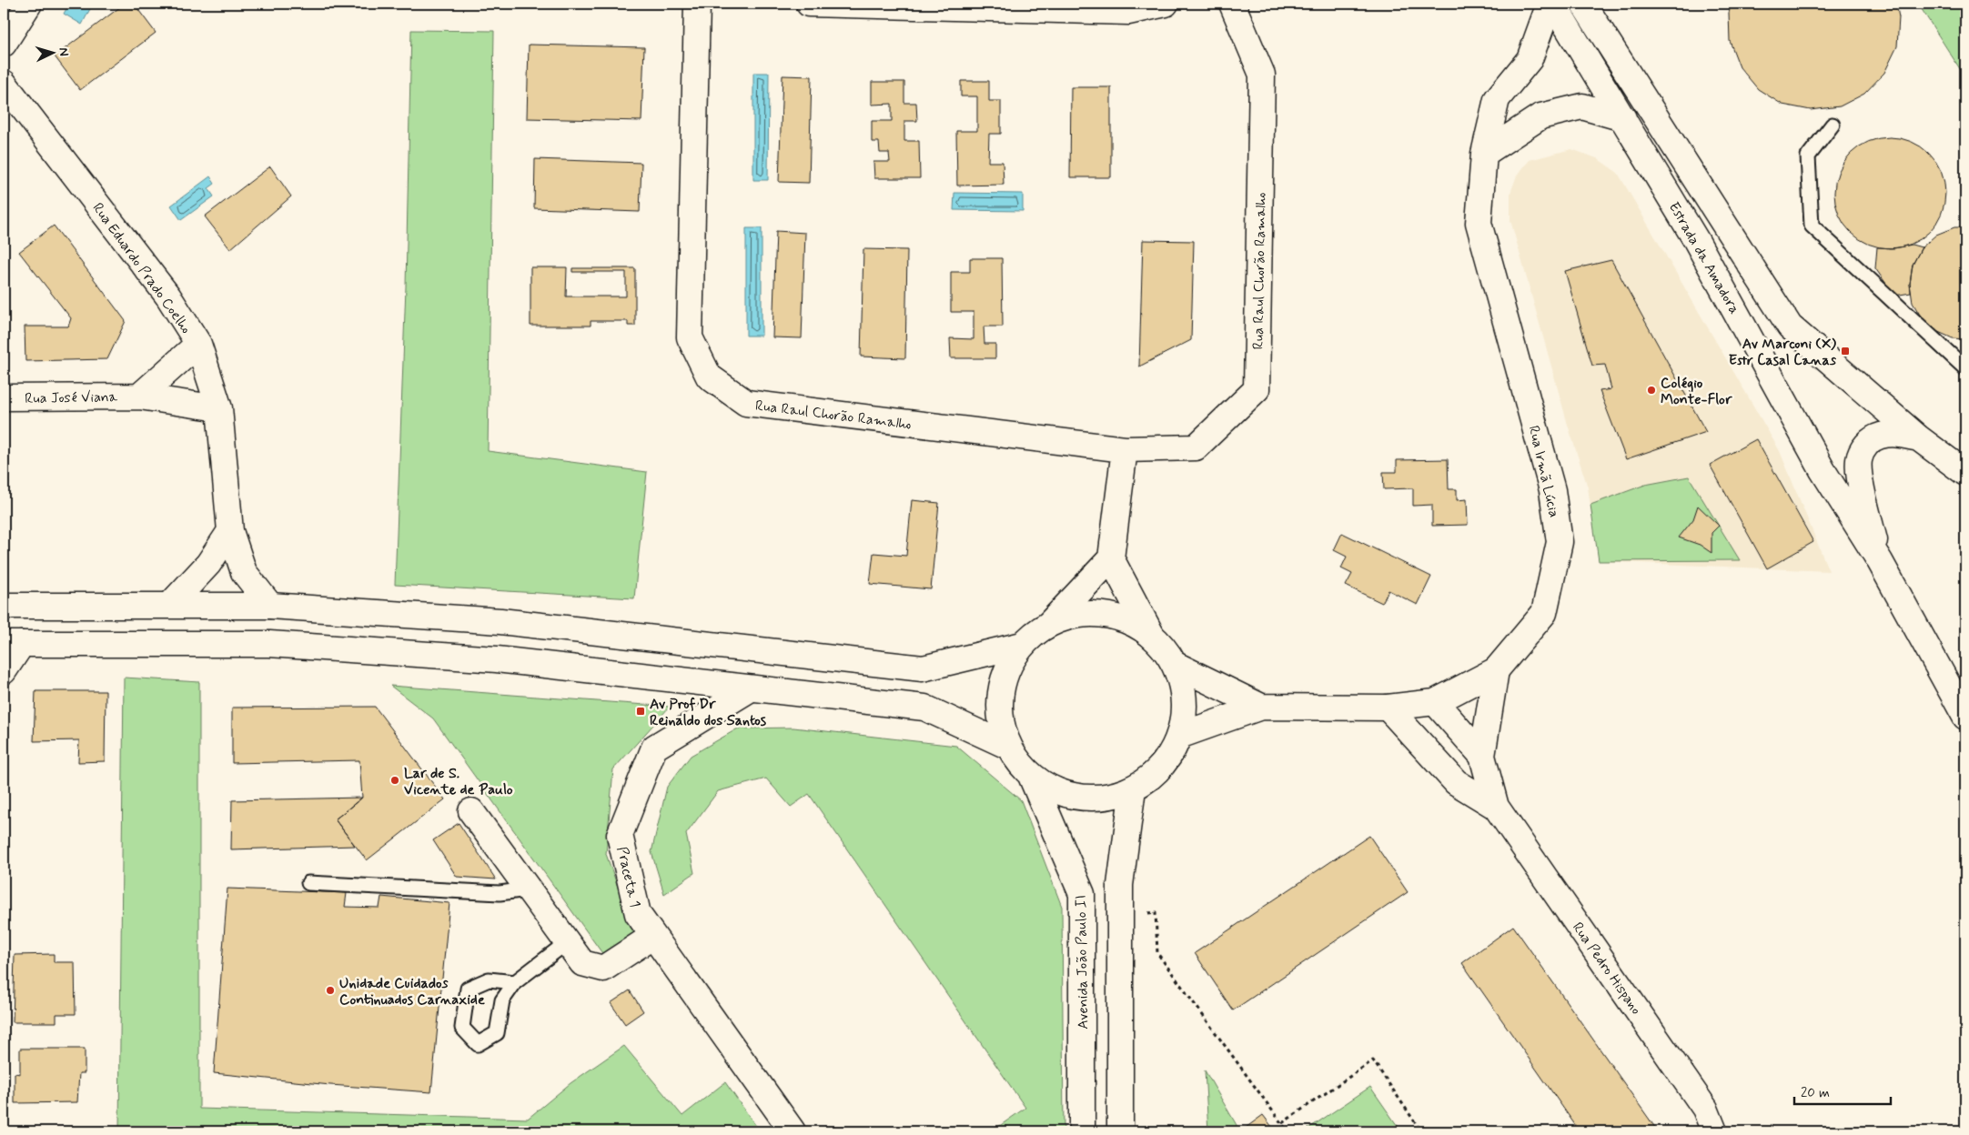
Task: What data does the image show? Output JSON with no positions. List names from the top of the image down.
{
  "streets": {
    "street": [
      "Estrada da Amadora",
      "Rua Eduardo Prado Coelho",
      "Rua Raul Chorão Ramalho",
      "Rua José Viana",
      "Rua Irmã Lúcia",
      "Praceta 1",
      "Avenida João Paulo II",
      "Rua Pedro Hispano"
    ]
  },
  "crossings": [
    ["Rua Eduardo Prado Coelho", "Rua José Viana"],
    ["Rua Irmã Lúcia", "Avenida João Paulo II"]
  ],
  "places": {
    "transit": ["Av Marconi (X) Estr Casal Canas", "Av Prof Dr Reinaldo dos Santos"],
    "other": ["Colégio Monte-Flor", "Lar de S. Vicente de Paulo", "Unidade Cuidados Continuados Carnaxide"]
  },
  "scale_bar": "20 m",
  "north": "right"
}
